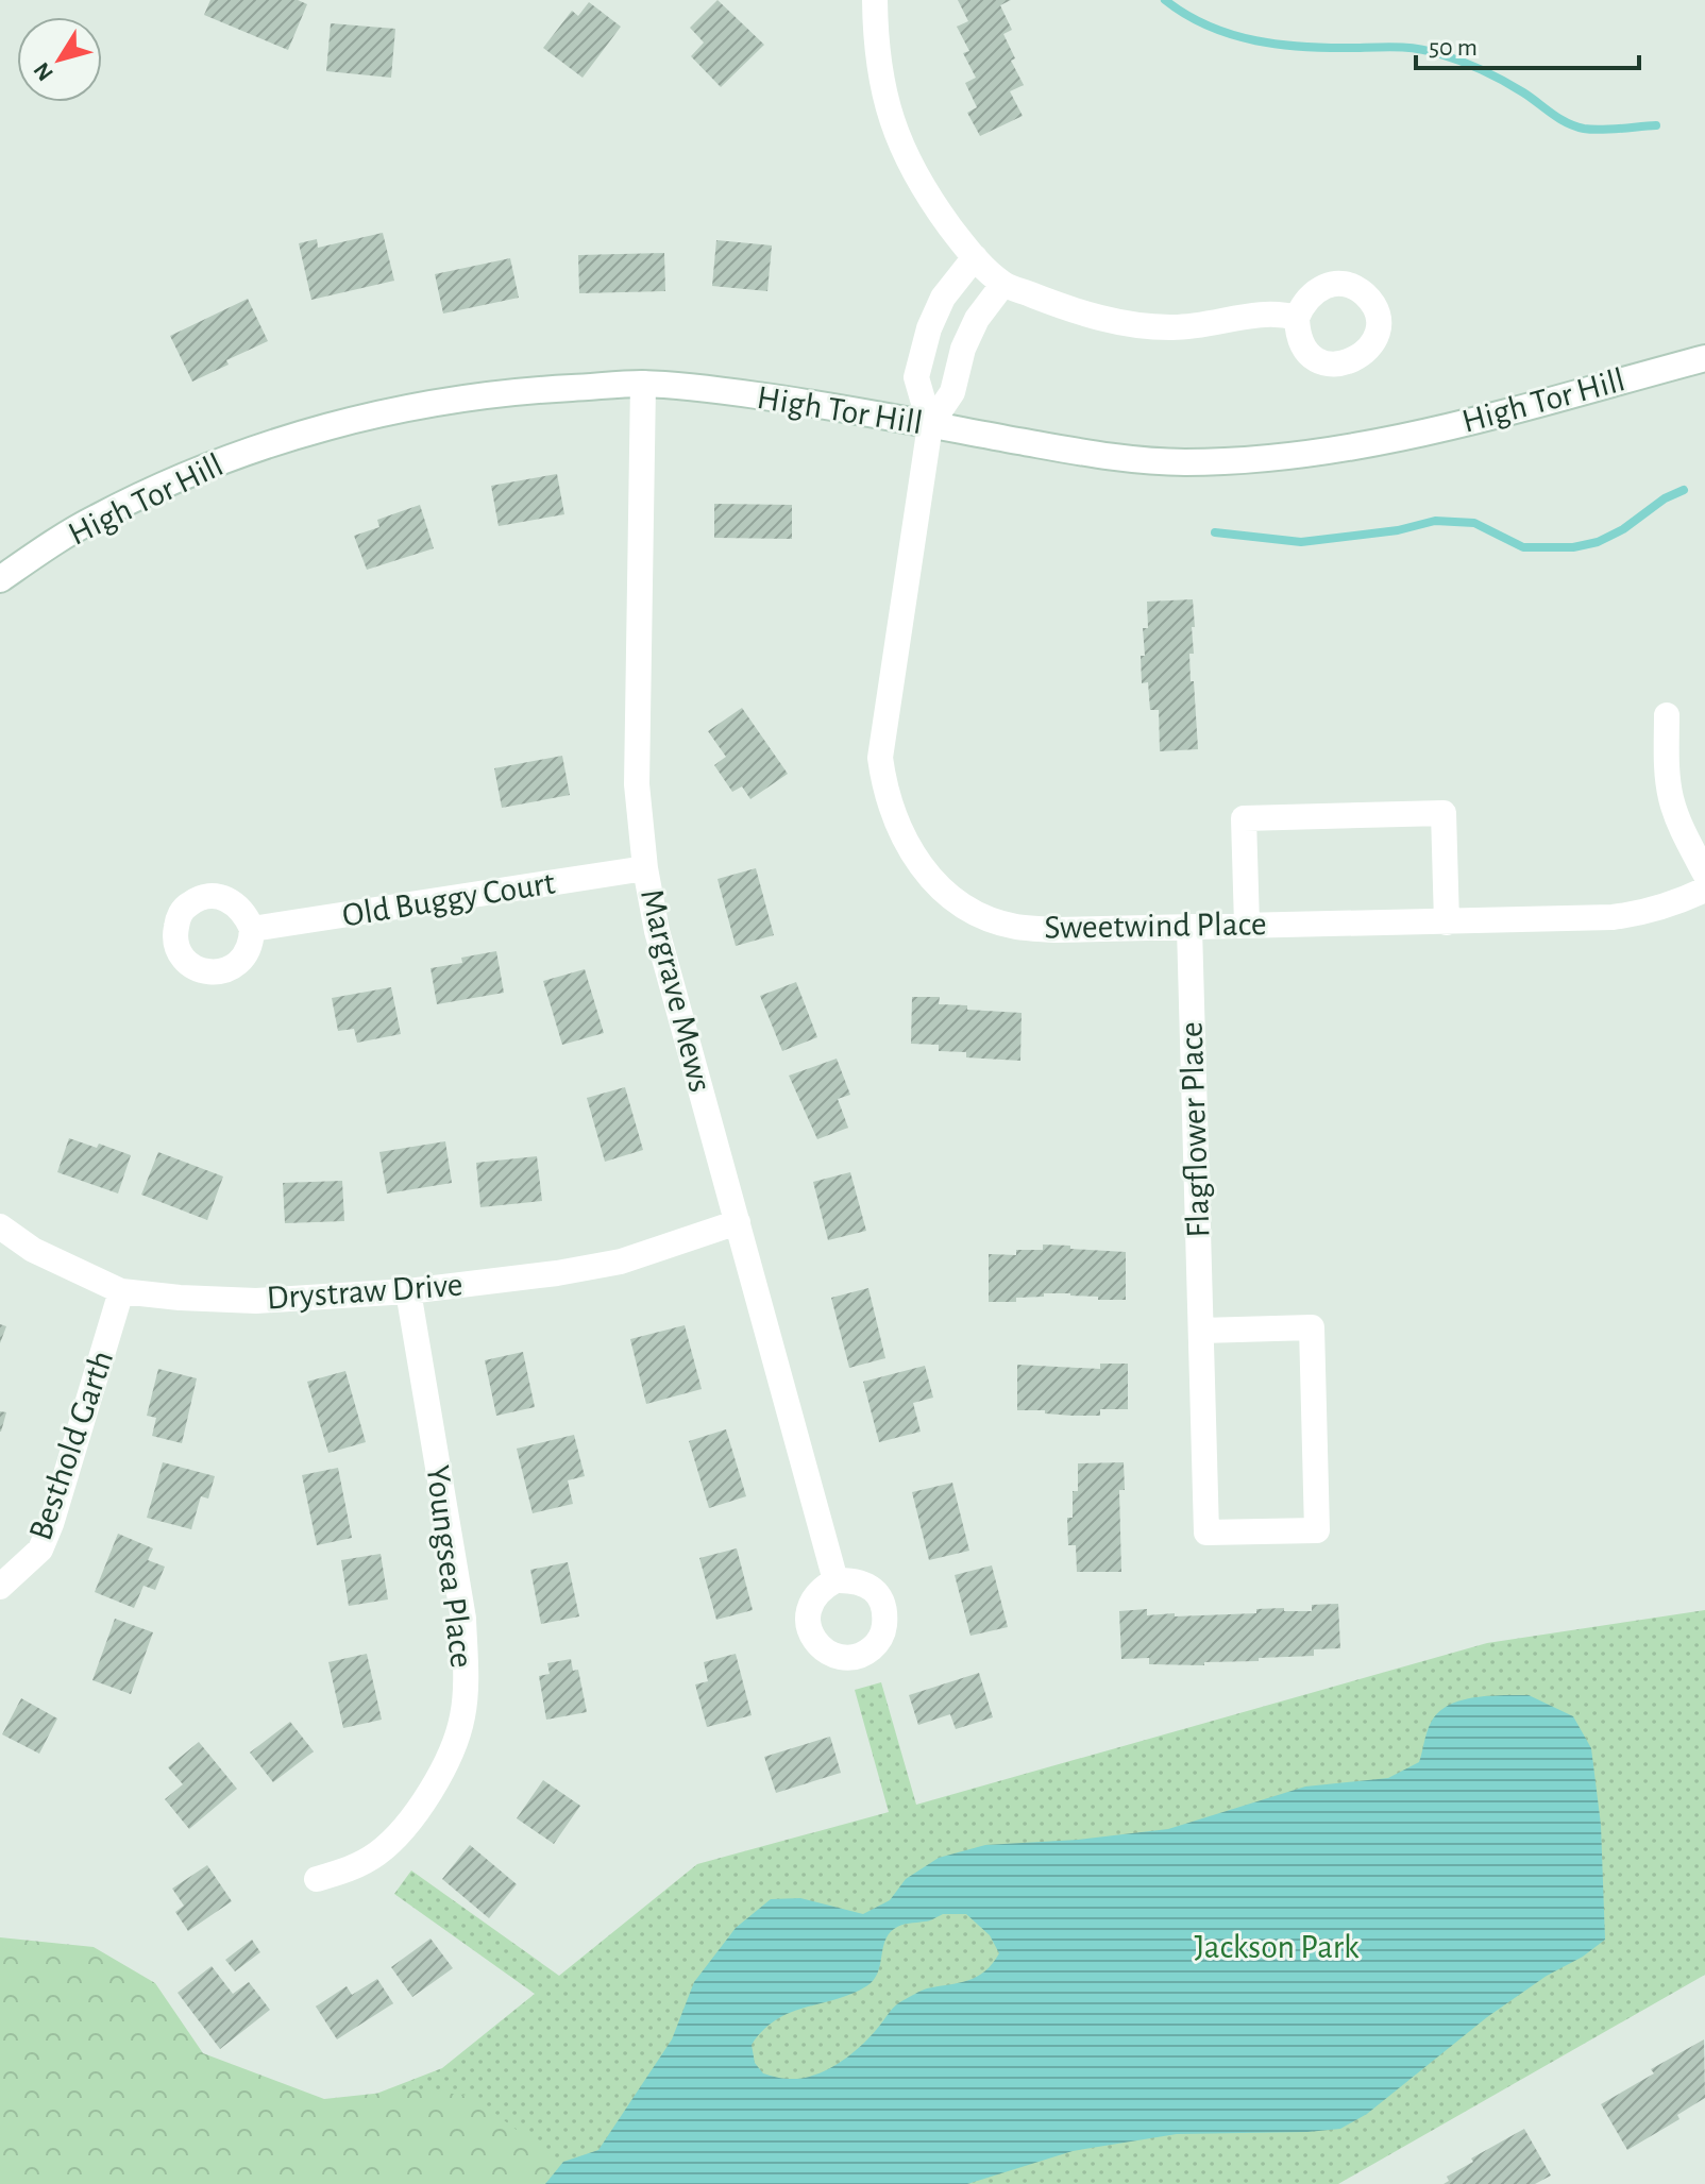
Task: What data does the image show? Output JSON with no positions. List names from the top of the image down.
{
  "streets": {
    "street": [
      "High Tor Hill",
      "Old Buggy Court",
      "Sweetwind Place",
      "Margrave Mews",
      "Flagflower Place",
      "Drystraw Drive",
      "Besthold Garth",
      "Youngsea Place"
    ]
  },
  "crossings": [
    ["High Tor Hill", "Sweetwind Place"],
    ["High Tor Hill", "Margrave Mews"],
    ["Old Buggy Court", "Margrave Mews"],
    ["Sweetwind Place", "Flagflower Place"],
    ["Margrave Mews", "Drystraw Drive"],
    ["Drystraw Drive", "Besthold Garth"],
    ["Drystraw Drive", "Youngsea Place"]
  ],
  "parks": ["Jackson Park"],
  "scale_bar": "50 m",
  "north": "bottom left"
}
